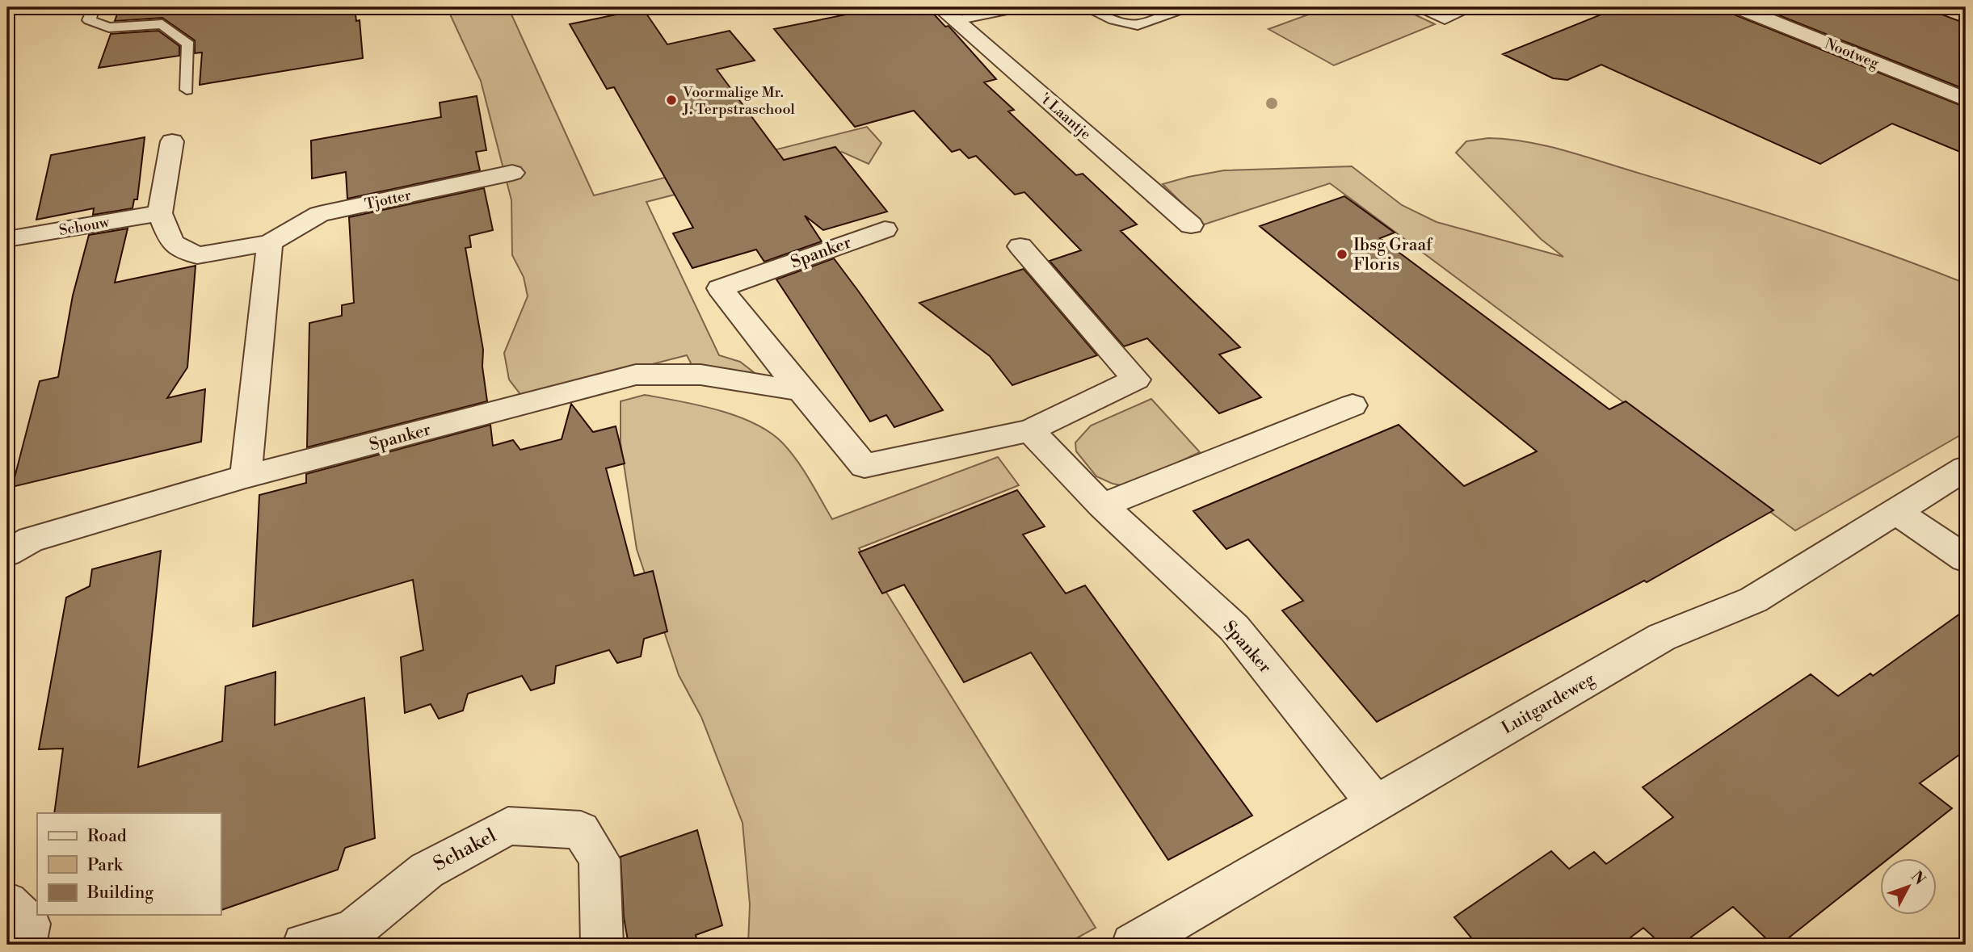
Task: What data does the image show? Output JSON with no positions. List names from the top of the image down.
{
  "streets": {
    "street": [
      "Nootweg",
      "'t Laantje",
      "Tjotter",
      "Schouw",
      "Spanker",
      "Luitgardeweg",
      "Schakel"
    ]
  },
  "crossings": [
    ["Tjotter", "Schouw"],
    ["Spanker", "Luitgardeweg"]
  ],
  "places": ["Voormalige Mr. J. Terpstraschool", "Ibsg Graaf Floris"],
  "legend": ["Road", "Park", "Building"],
  "north": "top right"
}
